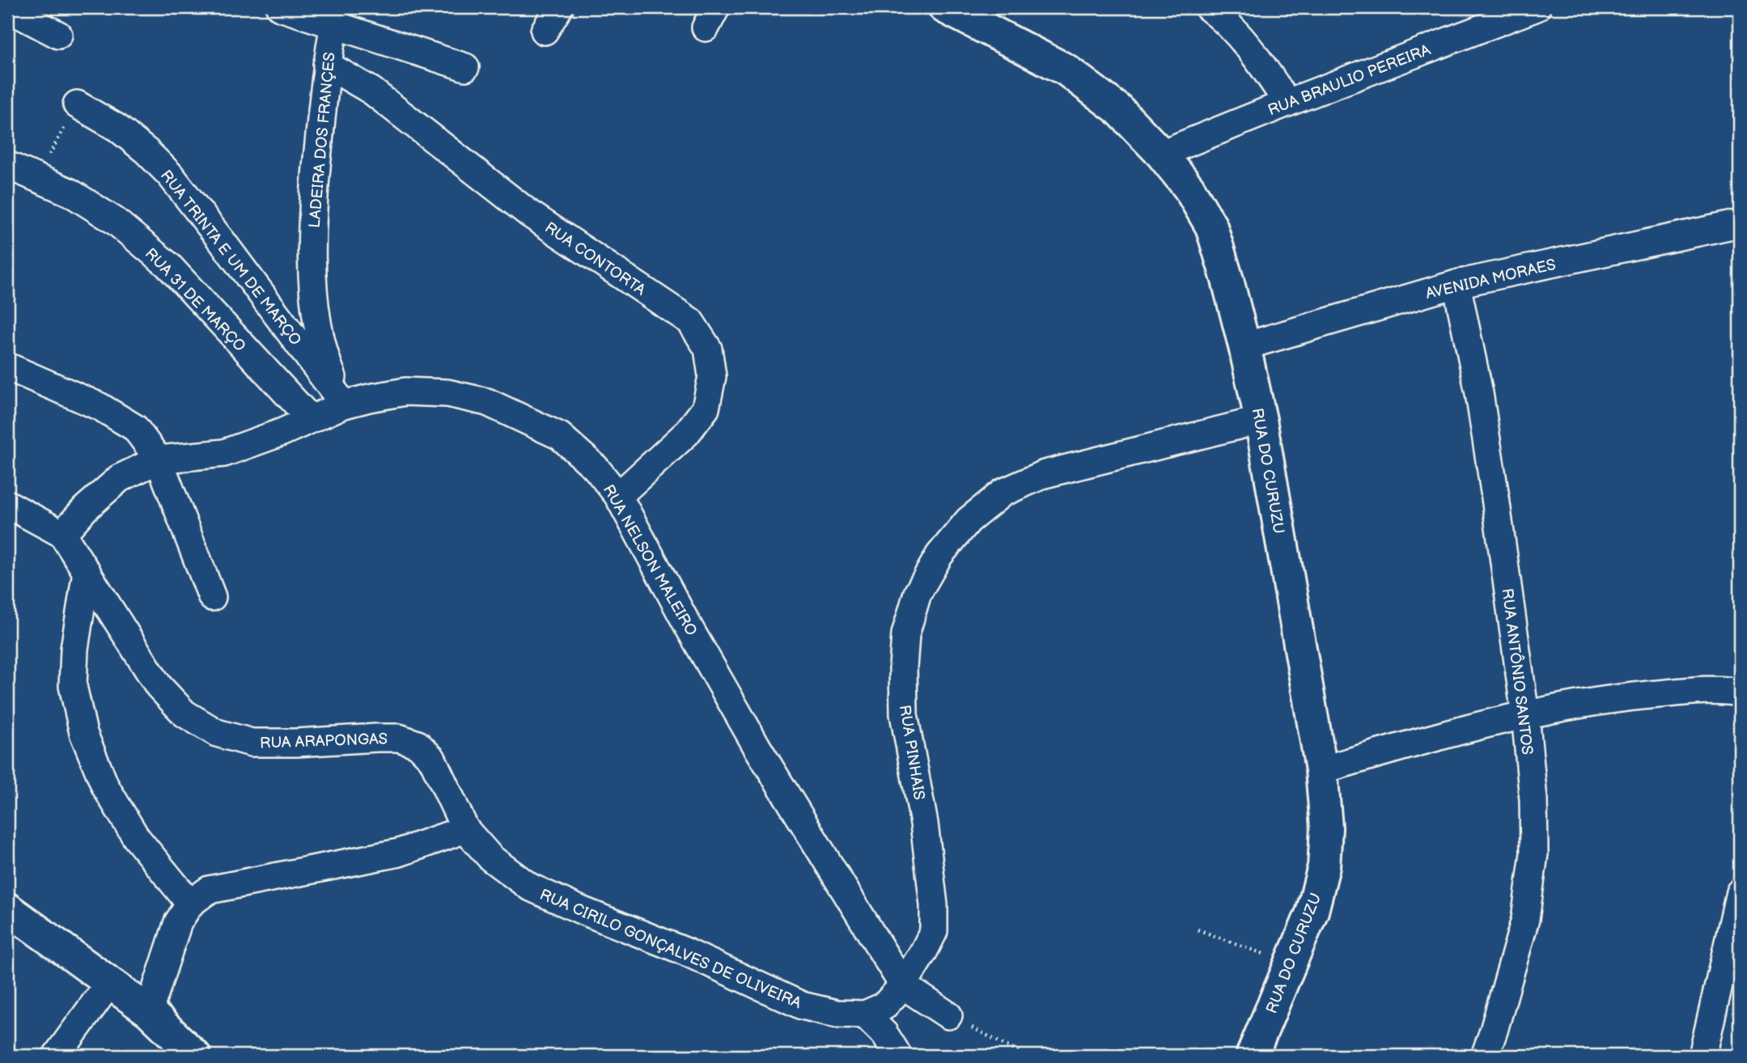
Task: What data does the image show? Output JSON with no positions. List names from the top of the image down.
{
  "streets": {
    "street": [
      "RUA BRAULIO PEREIRA",
      "LADEIRA DOS FRANÇES",
      "RUA TRINTA E UM DE MARÇO",
      "RUA CONTORTA",
      "AVENIDA MORAES",
      "RUA 31 DE MARÇO",
      "RUA DO CURUZU",
      "RUA NELSON MALEIRO",
      "RUA ANTÔNIO SANTOS",
      "RUA ARAPONGAS",
      "RUA PINHAIS",
      "RUA CIRILO GONÇALVES DE OLIVEIRA"
    ]
  },
  "crossings": [
    ["RUA BRAULIO PEREIRA", "RUA DO CURUZU"],
    ["LADEIRA DOS FRANÇES", "RUA TRINTA E UM DE MARÇO"],
    ["LADEIRA DOS FRANÇES", "RUA CONTORTA"],
    ["LADEIRA DOS FRANÇES", "RUA NELSON MALEIRO"],
    ["RUA TRINTA E UM DE MARÇO", "RUA NELSON MALEIRO"],
    ["RUA CONTORTA", "RUA NELSON MALEIRO"],
    ["AVENIDA MORAES", "RUA DO CURUZU"],
    ["AVENIDA MORAES", "RUA ANTÔNIO SANTOS"],
    ["RUA 31 DE MARÇO", "RUA NELSON MALEIRO"],
    ["RUA DO CURUZU", "RUA PINHAIS"],
    ["RUA NELSON MALEIRO", "RUA ARAPONGAS"],
    ["RUA NELSON MALEIRO", "RUA PINHAIS"],
    ["RUA ARAPONGAS", "RUA CIRILO GONÇALVES DE OLIVEIRA"],
    ["RUA PINHAIS", "RUA CIRILO GONÇALVES DE OLIVEIRA"]
  ]
}
